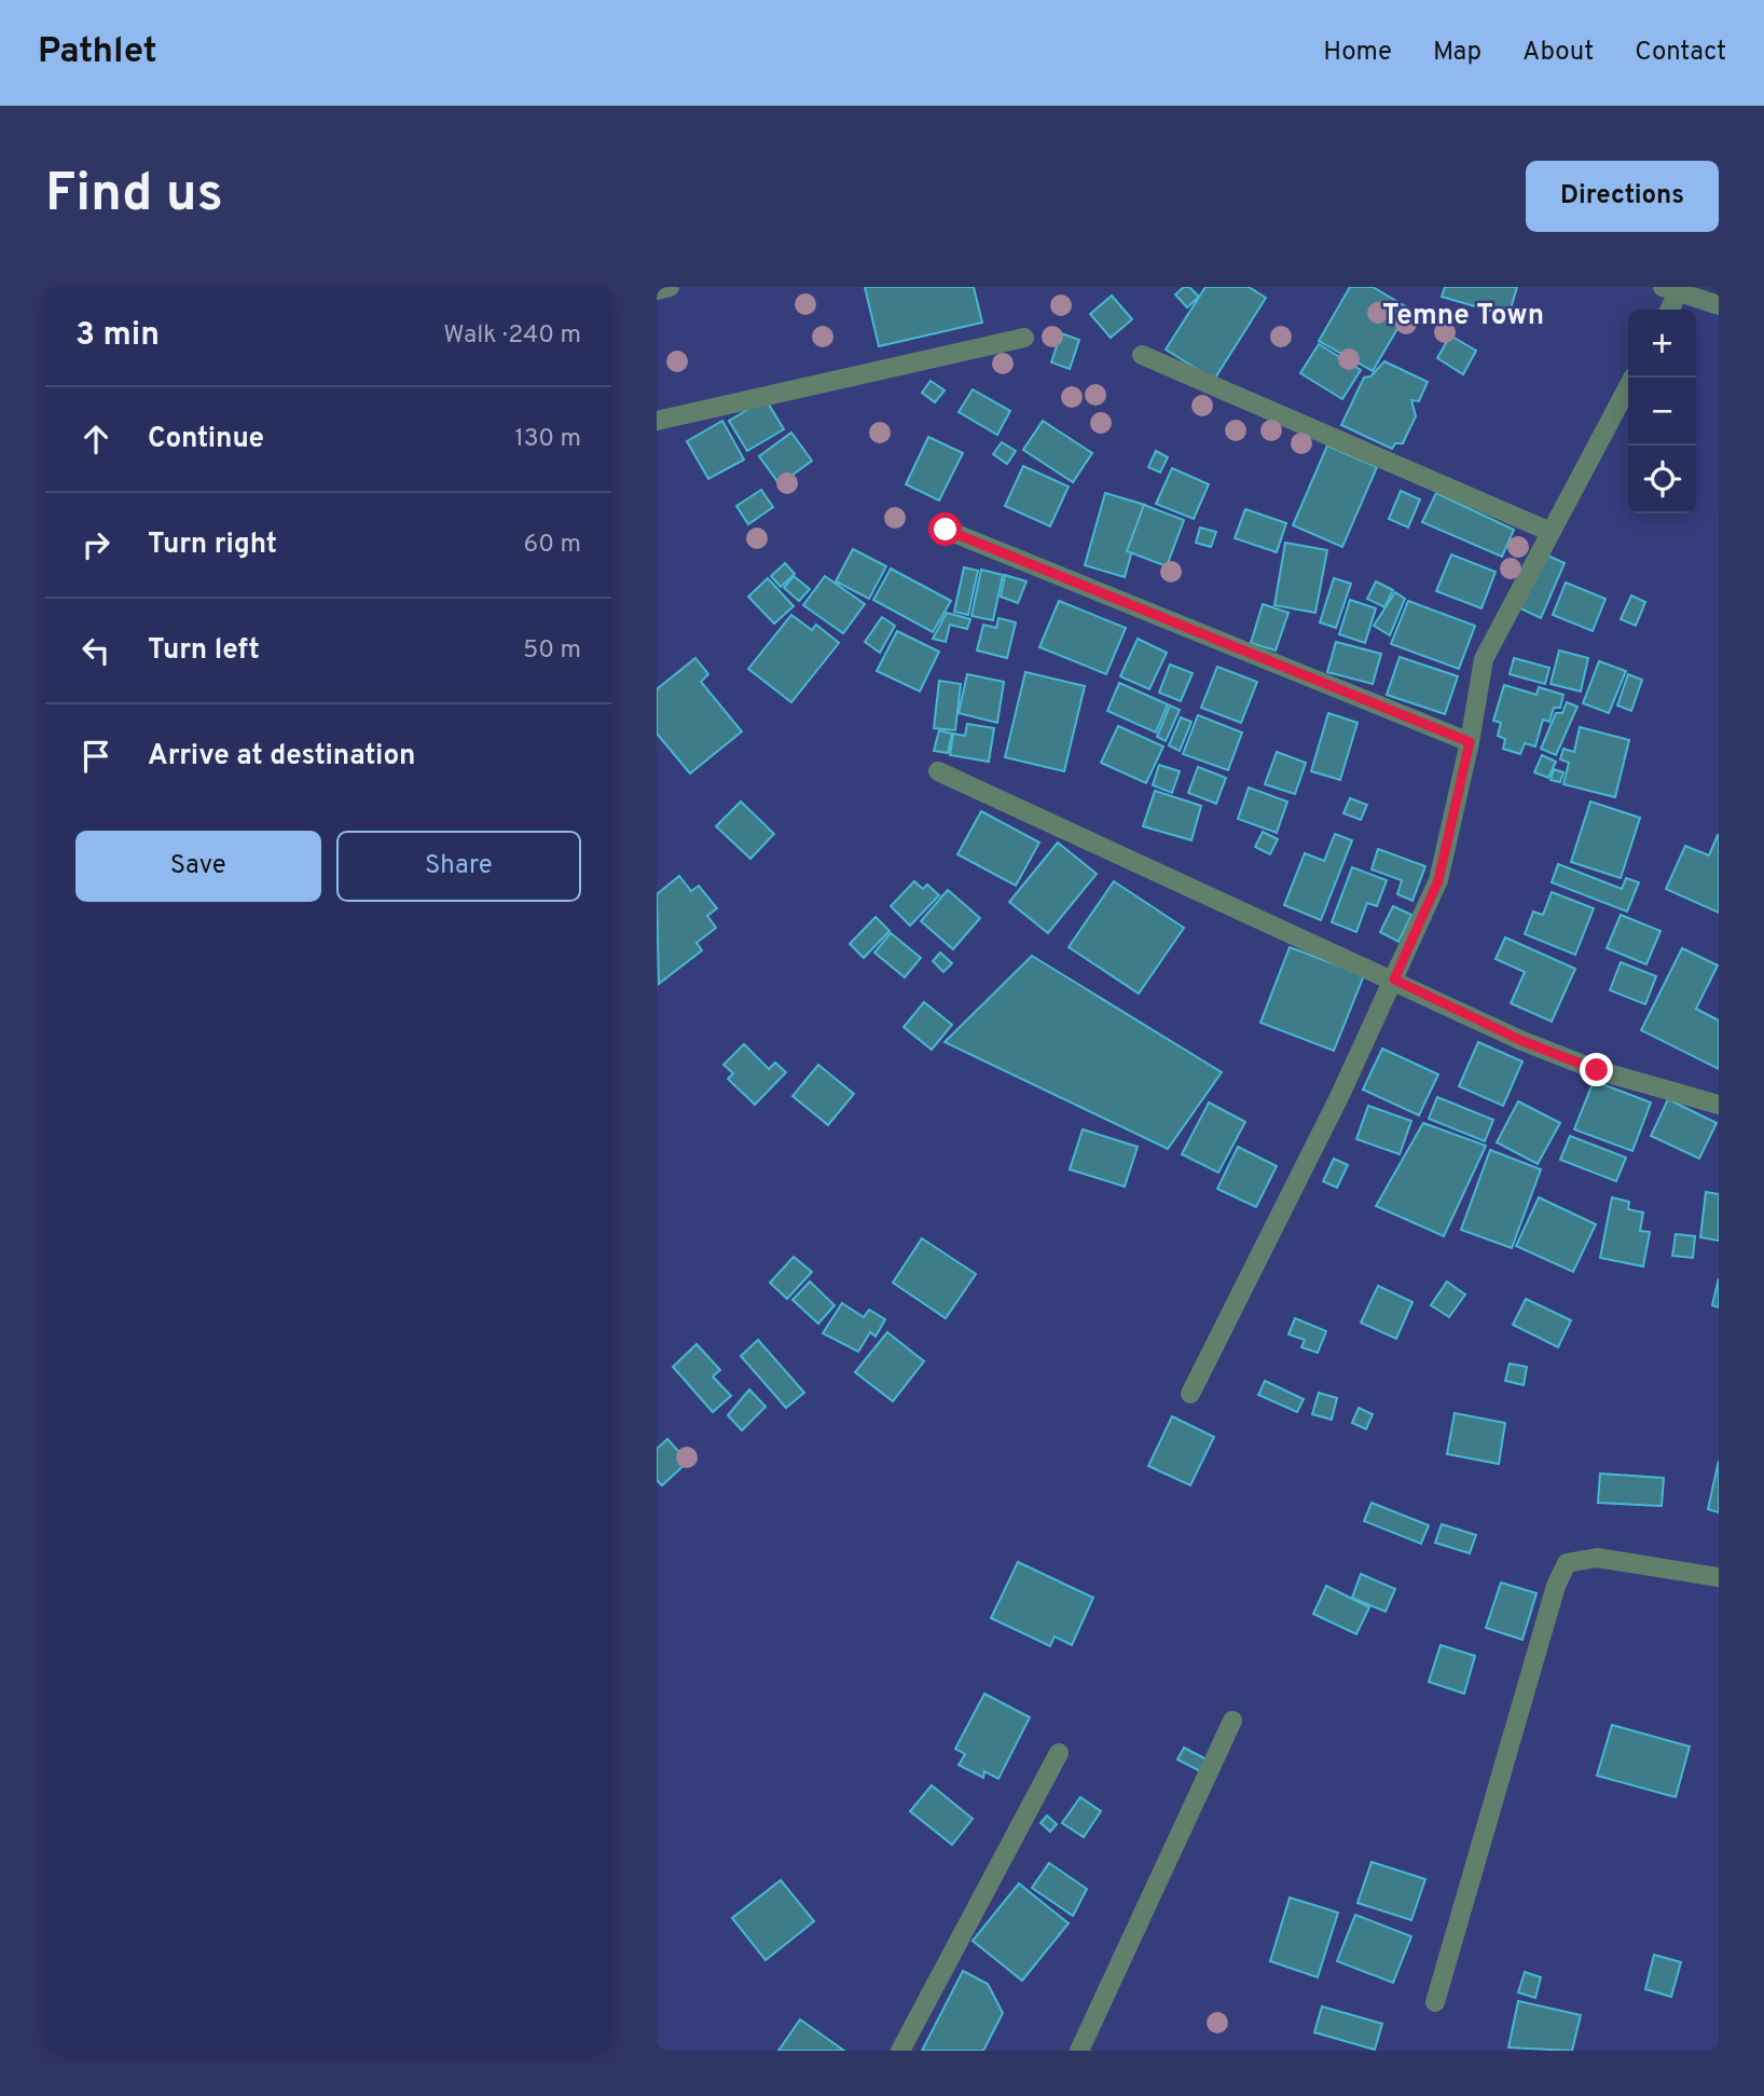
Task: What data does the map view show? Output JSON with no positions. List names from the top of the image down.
{
  "districts": ["Temne Town"],
  "page": {
    "header": "Pathlet",
    "nav": [
      "Home",
      "Map",
      "About",
      "Contact"
    ],
    "buttons": [
      "Directions",
      ["Save", "Share"]
    ],
    "title": "Find us",
    "heading": ["3 min", "Walk · 240 m"],
    "map_buttons": ["+", "−"],
    "list": [
      ["Continue", "130 m"],
      ["Turn right", "60 m"],
      ["Turn left", "50 m"],
      "Arrive at destination"
    ]
  }
}
